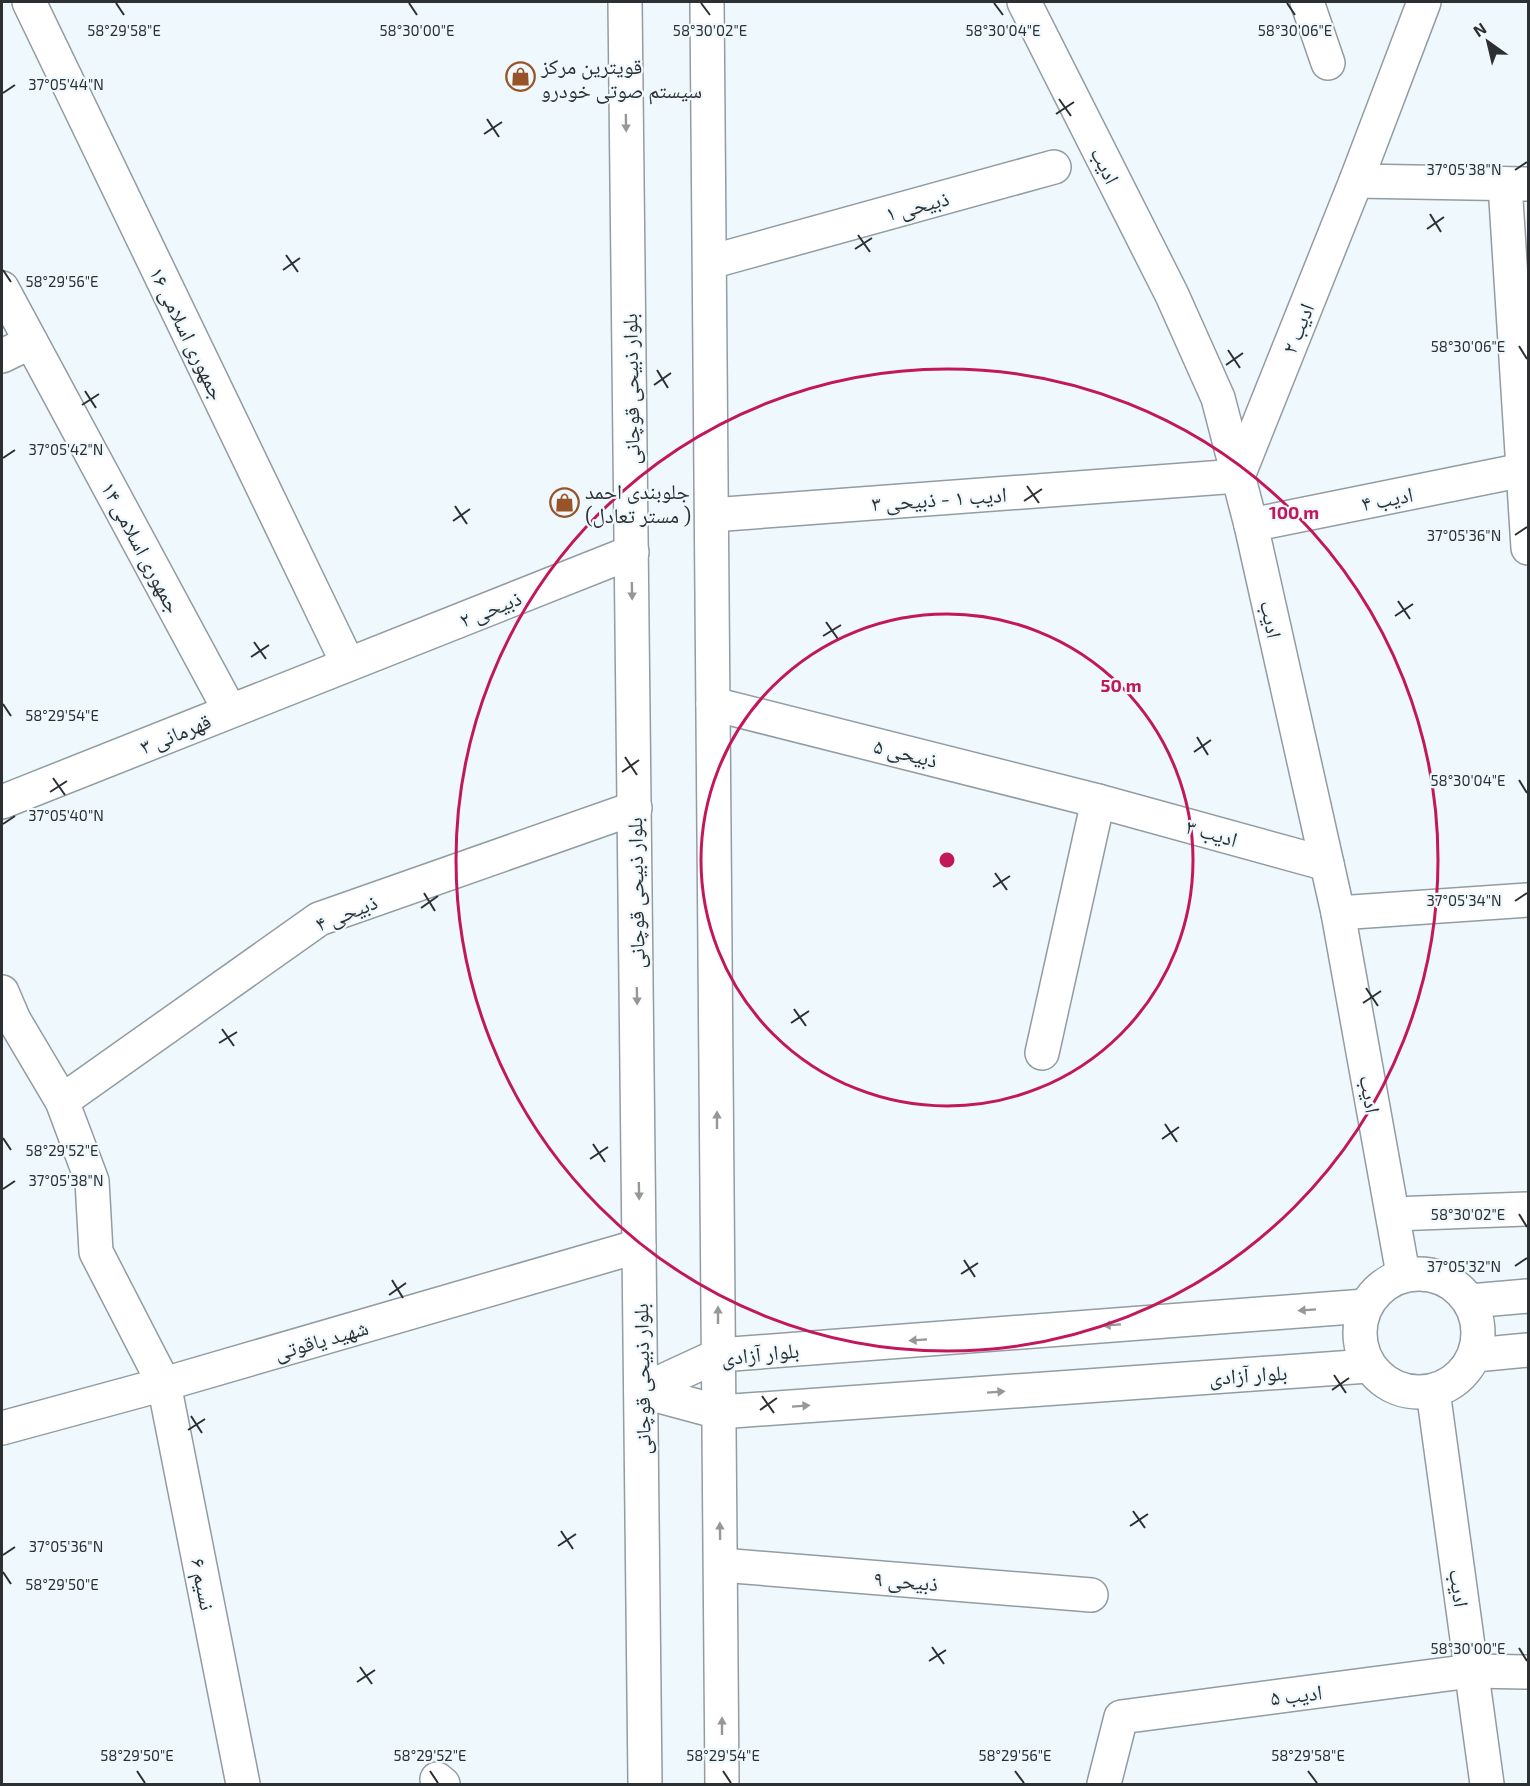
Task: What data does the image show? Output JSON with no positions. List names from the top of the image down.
{
  "streets": {
    "street": [
      "ادیب",
      "ذبیحی ۱",
      "ادیب ۲",
      "جمهوری اسلامی ۱۶",
      "بلوار ذبیحی قوچانی",
      "ادیب ۱ - ذبیحی ۳",
      "ادیب ۴",
      "جمهوری اسلامی ۱۴",
      "ذبیحی ۲",
      "قهرمانی ۳",
      "ذبیحی ۵",
      "ادیب ۳",
      "ذبیحی ۴",
      "شهید یاقوتی",
      "بلوار آزادی",
      "ذبیحی ۹",
      "نسیم ۶",
      "ادیب ۵"
    ]
  },
  "crossings": [
    ["ادیب", "ادیب ۲"],
    ["ادیب", "ادیب ۱ - ذبیحی ۳"],
    ["ادیب", "ادیب ۴"],
    ["ادیب", "ادیب ۳"],
    ["ادیب", "بلوار آزادی"],
    ["ادیب", "ادیب ۵"],
    ["ادیب ۲", "ادیب ۱ - ذبیحی ۳"],
    ["جمهوری اسلامی ۱۶", "ذبیحی ۲"],
    ["جمهوری اسلامی ۱۶", "قهرمانی ۳"],
    ["بلوار ذبیحی قوچانی", "ذبیحی ۲"],
    ["بلوار ذبیحی قوچانی", "ذبیحی ۴"],
    ["بلوار ذبیحی قوچانی", "شهید یاقوتی"],
    ["بلوار ذبیحی قوچانی", "بلوار آزادی"],
    ["جمهوری اسلامی ۱۴", "قهرمانی ۳"],
    ["ذبیحی ۲", "قهرمانی ۳"],
    ["ذبیحی ۵", "ادیب ۳"],
    ["ذبیحی ۴", "نسیم ۶"],
    ["شهید یاقوتی", "نسیم ۶"]
  ],
  "places": {
    "shop": ["قویترین مرکز سیستم صوتی خودرو", "جلوبندی احمد (مستر تعادل )"]
  },
  "north": "top left",
  "coordinates": [
    "58°29'58\"E",
    "58°30'00\"E",
    "58°30'02\"E",
    "58°30'04\"E",
    "58°30'06\"E",
    "37°05'44\"N",
    "37°05'38\"N",
    "58°29'56\"E",
    "37°05'42\"N",
    "37°05'36\"N",
    "58°29'54\"E",
    "37°05'40\"N",
    "37°05'34\"N",
    "58°29'52\"E",
    "37°05'32\"N",
    "58°29'50\"E"
  ],
  "rings": ["100 m", "50 m"]
}
